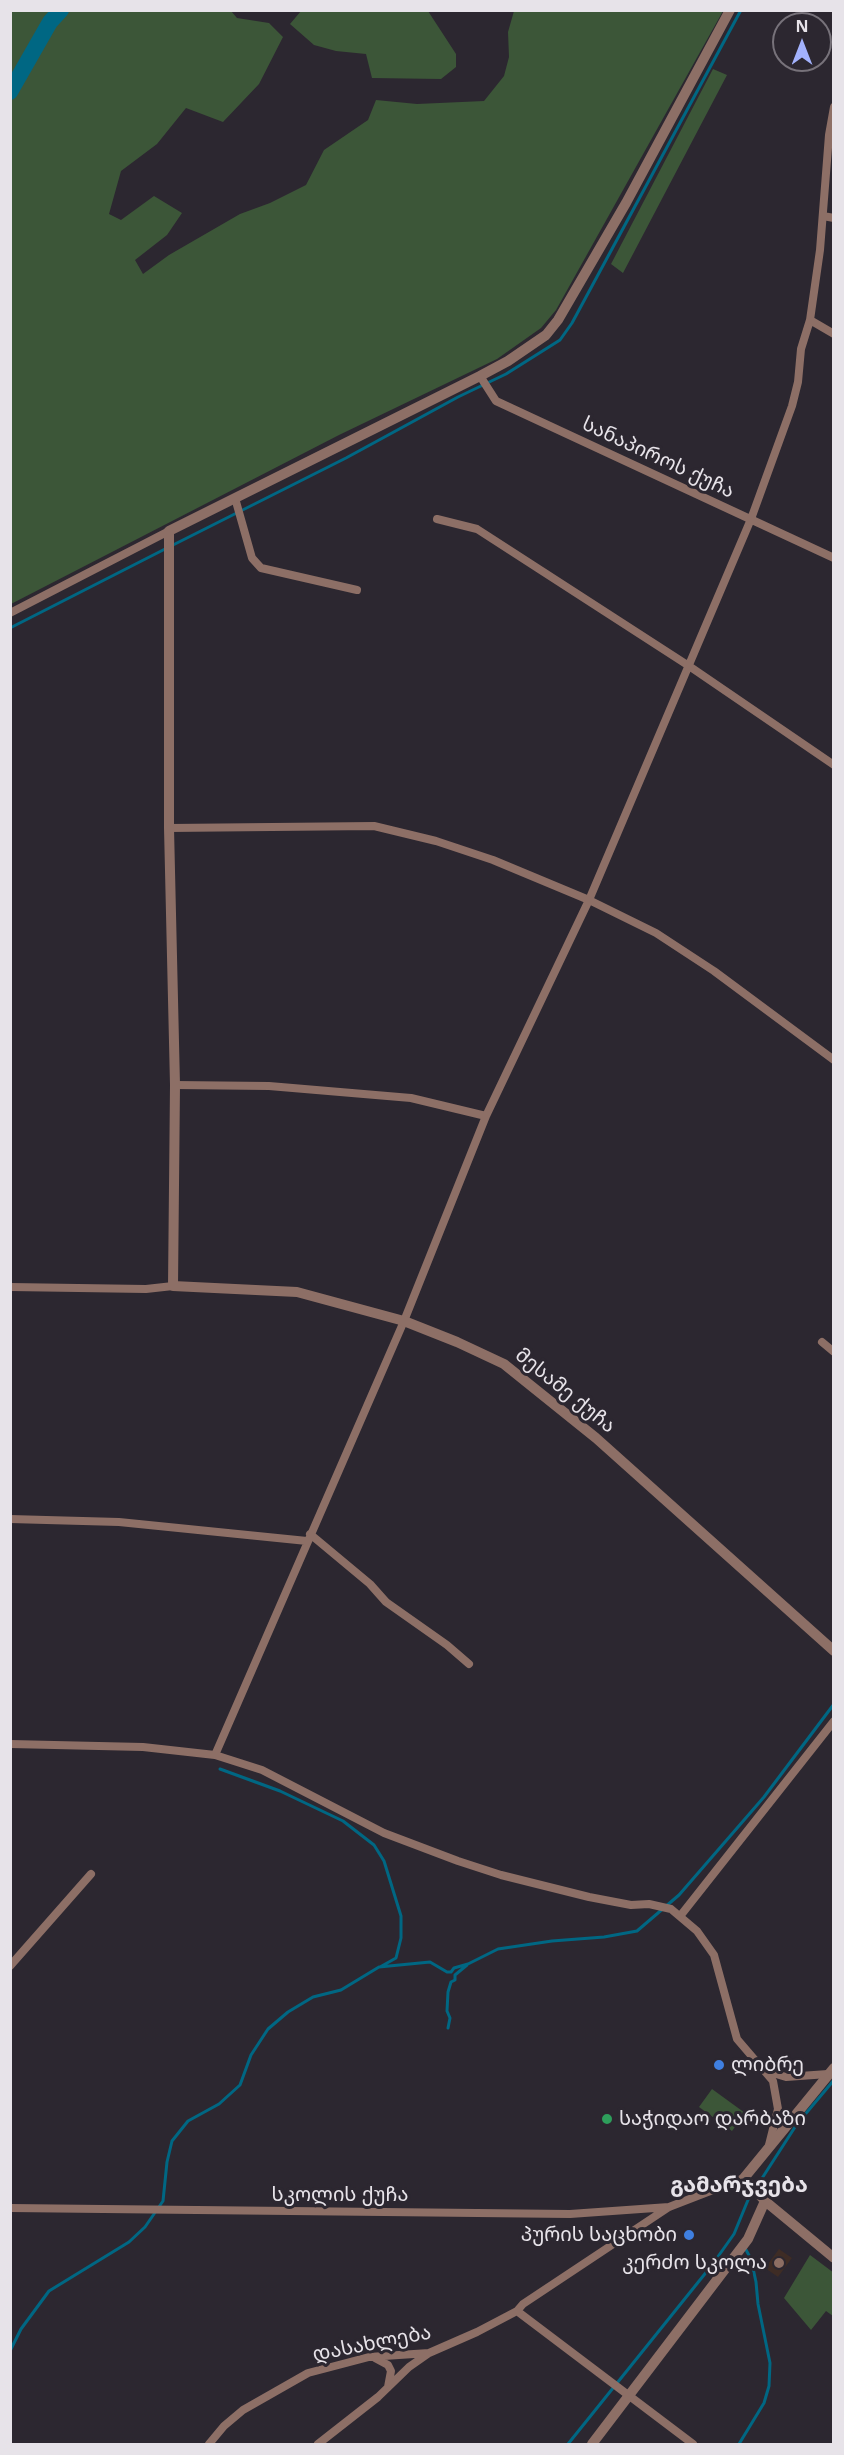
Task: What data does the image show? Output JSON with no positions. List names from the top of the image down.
{
  "streets": {
    "street": [
      "სანაპიროს ქუჩა",
      "მესამე ქუჩა",
      "სკოლის ქუჩა",
      "დასახლება"
    ]
  },
  "crossings": [
    ["სკოლის ქუჩა", "დასახლება"]
  ],
  "districts": ["გამარჯვება"],
  "places": [
    "ლიბრე",
    "საჭიდაო დარბაზი",
    "პურის საცხობი",
    "კერძო სკოლა"
  ],
  "north": "top"
}
